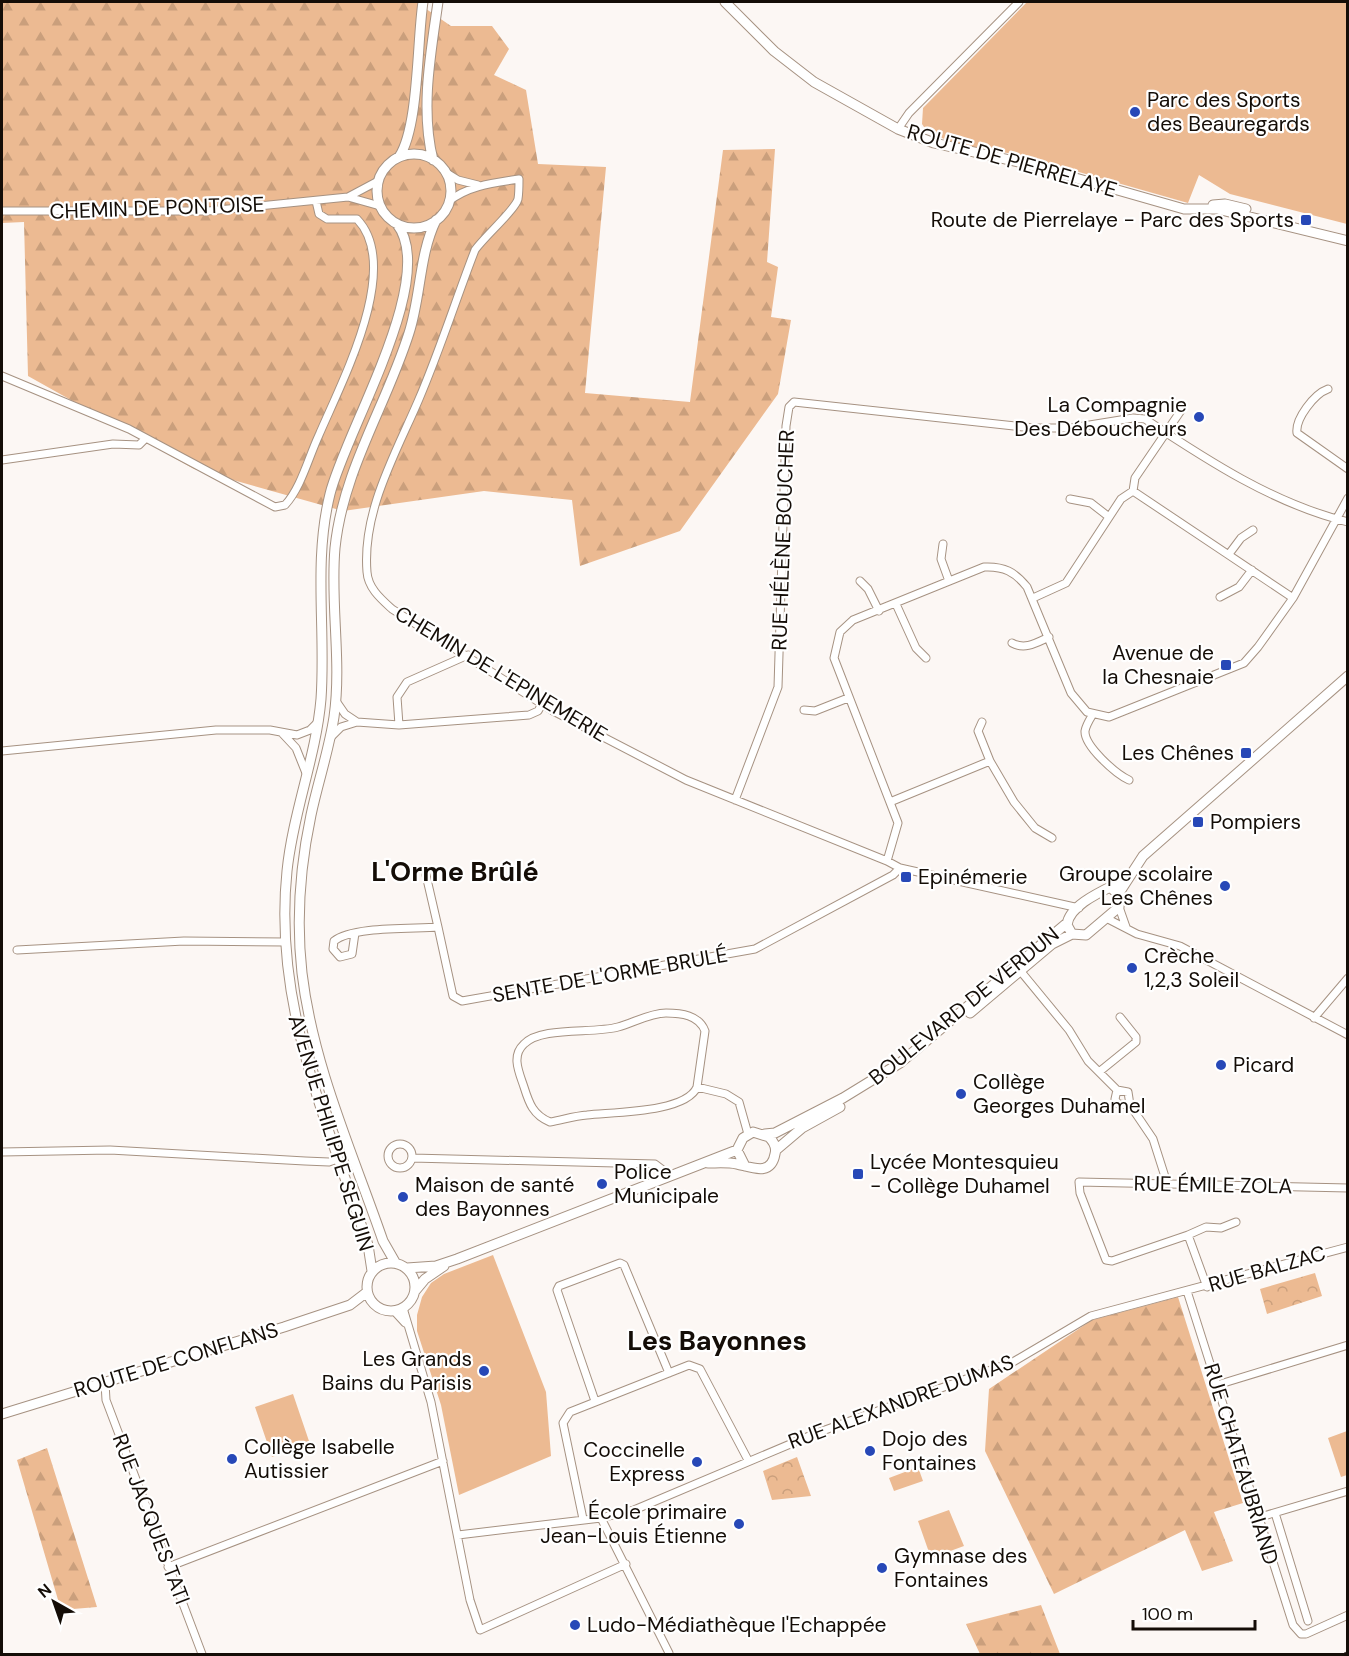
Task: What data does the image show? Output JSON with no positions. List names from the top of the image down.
{
  "streets": {
    "main road": [
      "ROUTE DE PIERRELAYE",
      "BOULEVARD DE VERDUN",
      "AVENUE PHILIPPE SEGUIN",
      "ROUTE DE CONFLANS"
    ],
    "street": [
      "CHEMIN DE PONTOISE",
      "RUE HÉLÈNE BOUCHER",
      "CHEMIN DE L'EPINEMERIE",
      "SENTE DE L'ORME BRULÉ",
      "RUE ÉMILE ZOLA",
      "RUE BALZAC",
      "RUE ALEXANDRE DUMAS",
      "RUE CHATEAUBRIAND",
      "RUE JACQUES TATI"
    ]
  },
  "crossings": [
    ["CHEMIN DE PONTOISE", "AVENUE PHILIPPE SEGUIN"],
    ["RUE HÉLÈNE BOUCHER", "CHEMIN DE L'EPINEMERIE"],
    ["CHEMIN DE L'EPINEMERIE", "SENTE DE L'ORME BRULÉ"],
    ["CHEMIN DE L'EPINEMERIE", "BOULEVARD DE VERDUN"],
    ["AVENUE PHILIPPE SEGUIN", "ROUTE DE CONFLANS"],
    ["RUE BALZAC", "RUE ALEXANDRE DUMAS"],
    ["RUE BALZAC", "RUE CHATEAUBRIAND"],
    ["ROUTE DE CONFLANS", "RUE JACQUES TATI"],
    ["RUE ALEXANDRE DUMAS", "RUE CHATEAUBRIAND"]
  ],
  "districts": ["L'Orme Brûlé", "Les Bayonnes"],
  "places": {
    "other": [
      "Parc des Sports des Beauregards",
      "La Compagnie Des Déboucheurs",
      "Groupe scolaire Les Chênes",
      "Crèche 1,2,3 Soleil",
      "Picard",
      "Collège Georges Duhamel",
      "Police Municipale",
      "Maison de santé des Bayonnes",
      "Les Grands Bains du Parisis",
      "Dojo des Fontaines",
      "Collège Isabelle Autissier",
      "Coccinelle Express",
      "École primaire Jean-Louis Étienne",
      "Gymnase des Fontaines",
      "Ludo-Médiathèque l'Echappée"
    ],
    "transit": [
      "Route de Pierrelaye - Parc des Sports",
      "Avenue de la Chesnaie",
      "Les Chênes",
      "Pompiers",
      "Epinémerie",
      "Lycée Montesquieu - Collège Duhamel"
    ]
  },
  "scale_bar": "100 m",
  "north": "top left"
}
